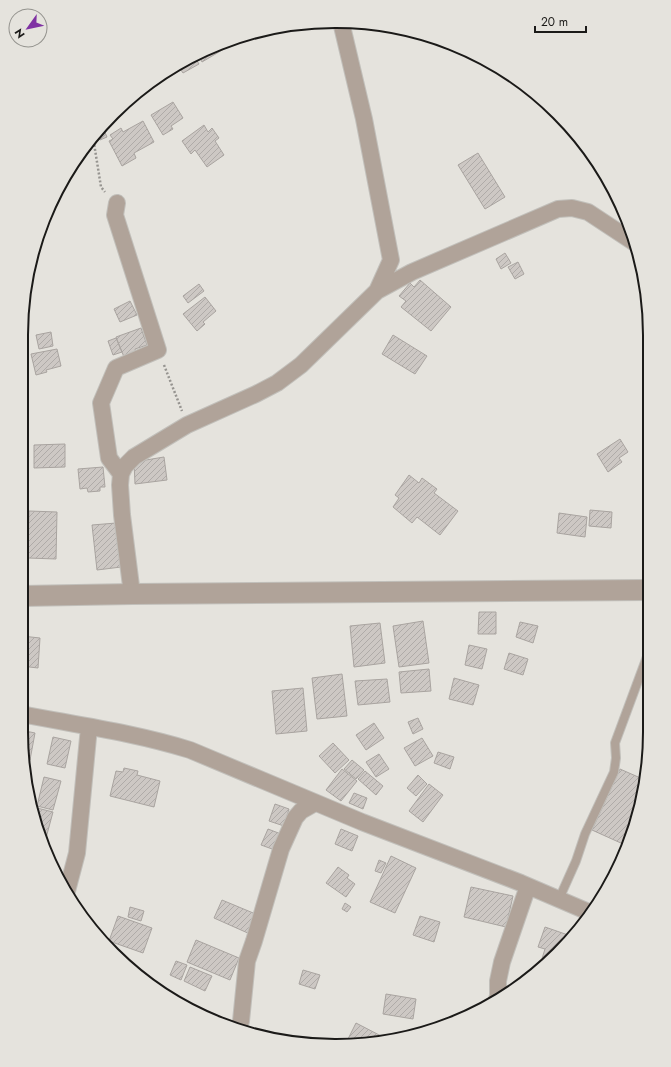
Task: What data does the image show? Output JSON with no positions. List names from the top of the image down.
{
  "scale_bar": "20 m",
  "north": "bottom left"
}
